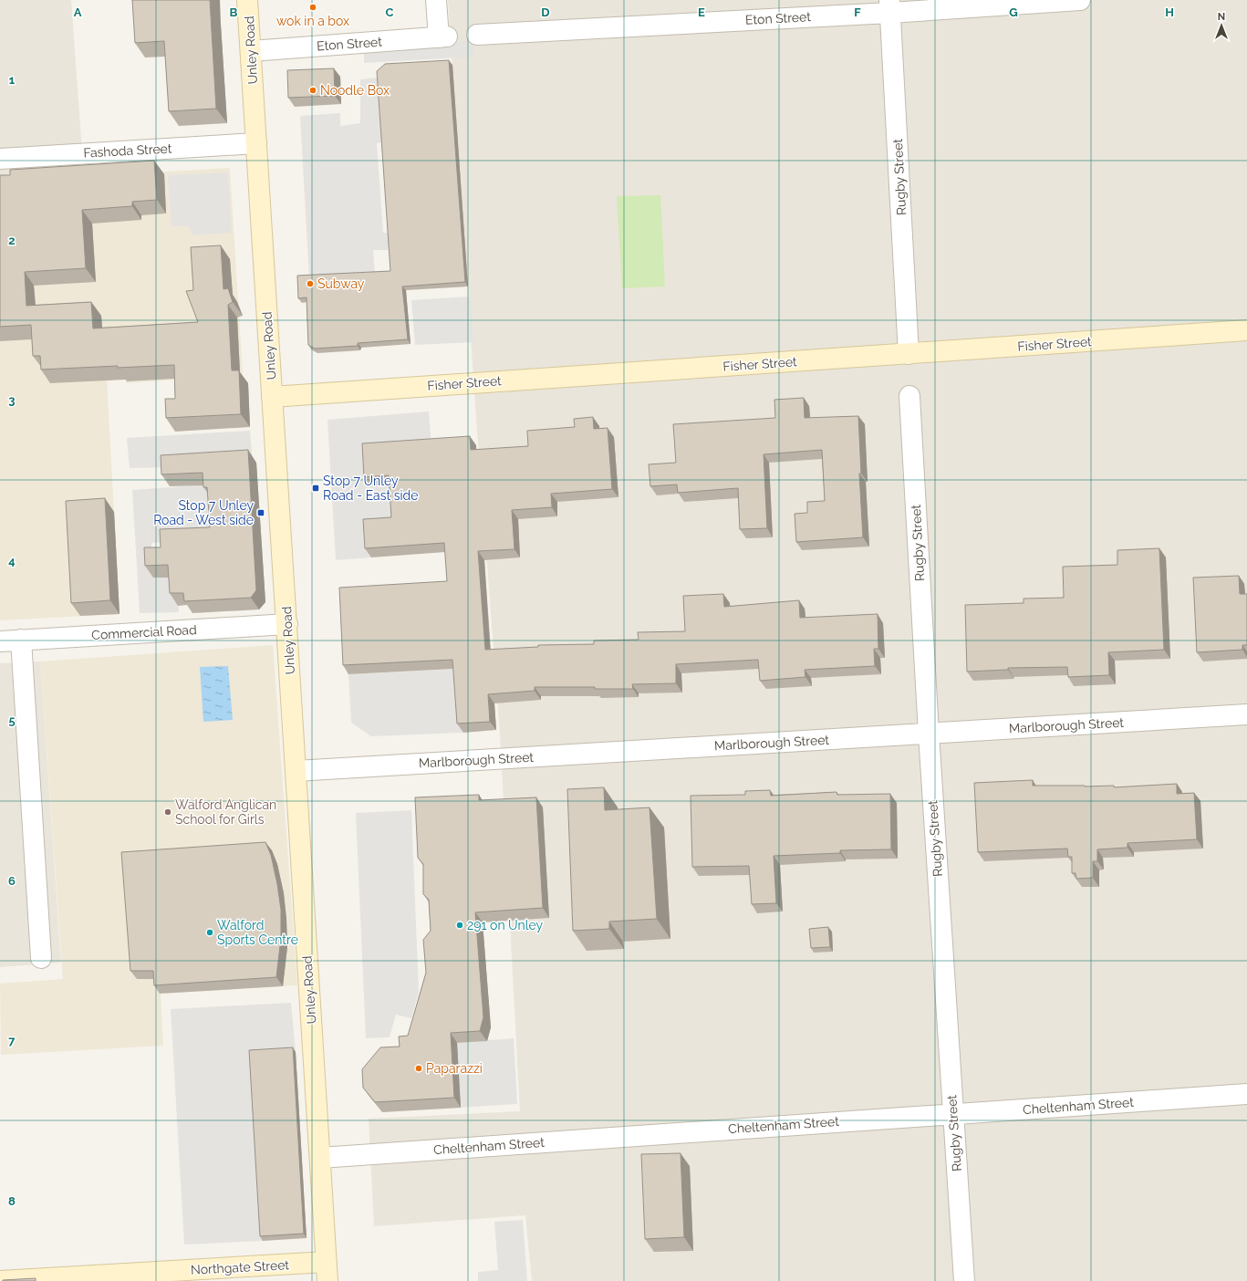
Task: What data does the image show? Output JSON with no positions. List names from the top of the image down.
{
  "streets": {
    "main road": ["Unley Road", "Fisher Street", "Northgate Street"],
    "street": [
      "Eton Street",
      "Fashoda Street",
      "Rugby Street",
      "Commercial Road",
      "Marlborough Street",
      "Cheltenham Street"
    ]
  },
  "crossings": [
    ["Eton Street", "Unley Road"],
    ["Eton Street", "Rugby Street"],
    ["Unley Road", "Fashoda Street"],
    ["Unley Road", "Fisher Street"],
    ["Unley Road", "Commercial Road"],
    ["Unley Road", "Marlborough Street"],
    ["Unley Road", "Cheltenham Street"],
    ["Unley Road", "Northgate Street"],
    ["Rugby Street", "Fisher Street"],
    ["Rugby Street", "Marlborough Street"],
    ["Rugby Street", "Cheltenham Street"]
  ],
  "places": {
    "other": [
      "wok in a box",
      "Noodle Box",
      "Subway",
      "Walford Anglican School for Girls",
      "291 on Unley",
      "Walford Sports Centre",
      "Paparazzi"
    ],
    "transit": ["Stop 7 Unley Road - East side", "Stop 7 Unley Road - West side"]
  },
  "north": "top",
  "grid": {
    "columns": [
      "A",
      "B",
      "C",
      "D",
      "E",
      "F",
      "G",
      "H"
    ],
    "rows": [
      "1",
      "2",
      "3",
      "4",
      "5",
      "6",
      "7",
      "8"
    ]
  }
}
